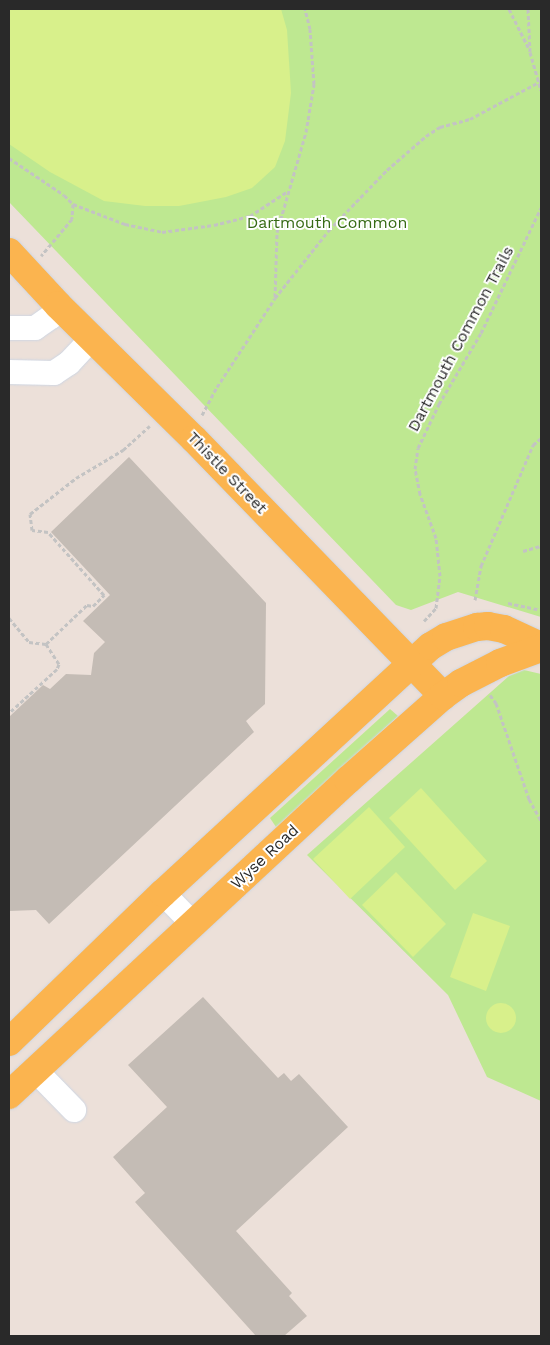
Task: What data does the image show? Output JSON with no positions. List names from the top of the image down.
{
  "streets": {
    "main road": ["Thistle Street", "Wyse Road"],
    "path": ["Dartmouth Common Trails"]
  },
  "crossings": [
    ["Thistle Street", "Wyse Road"]
  ],
  "parks": ["Dartmouth Common"]
}
